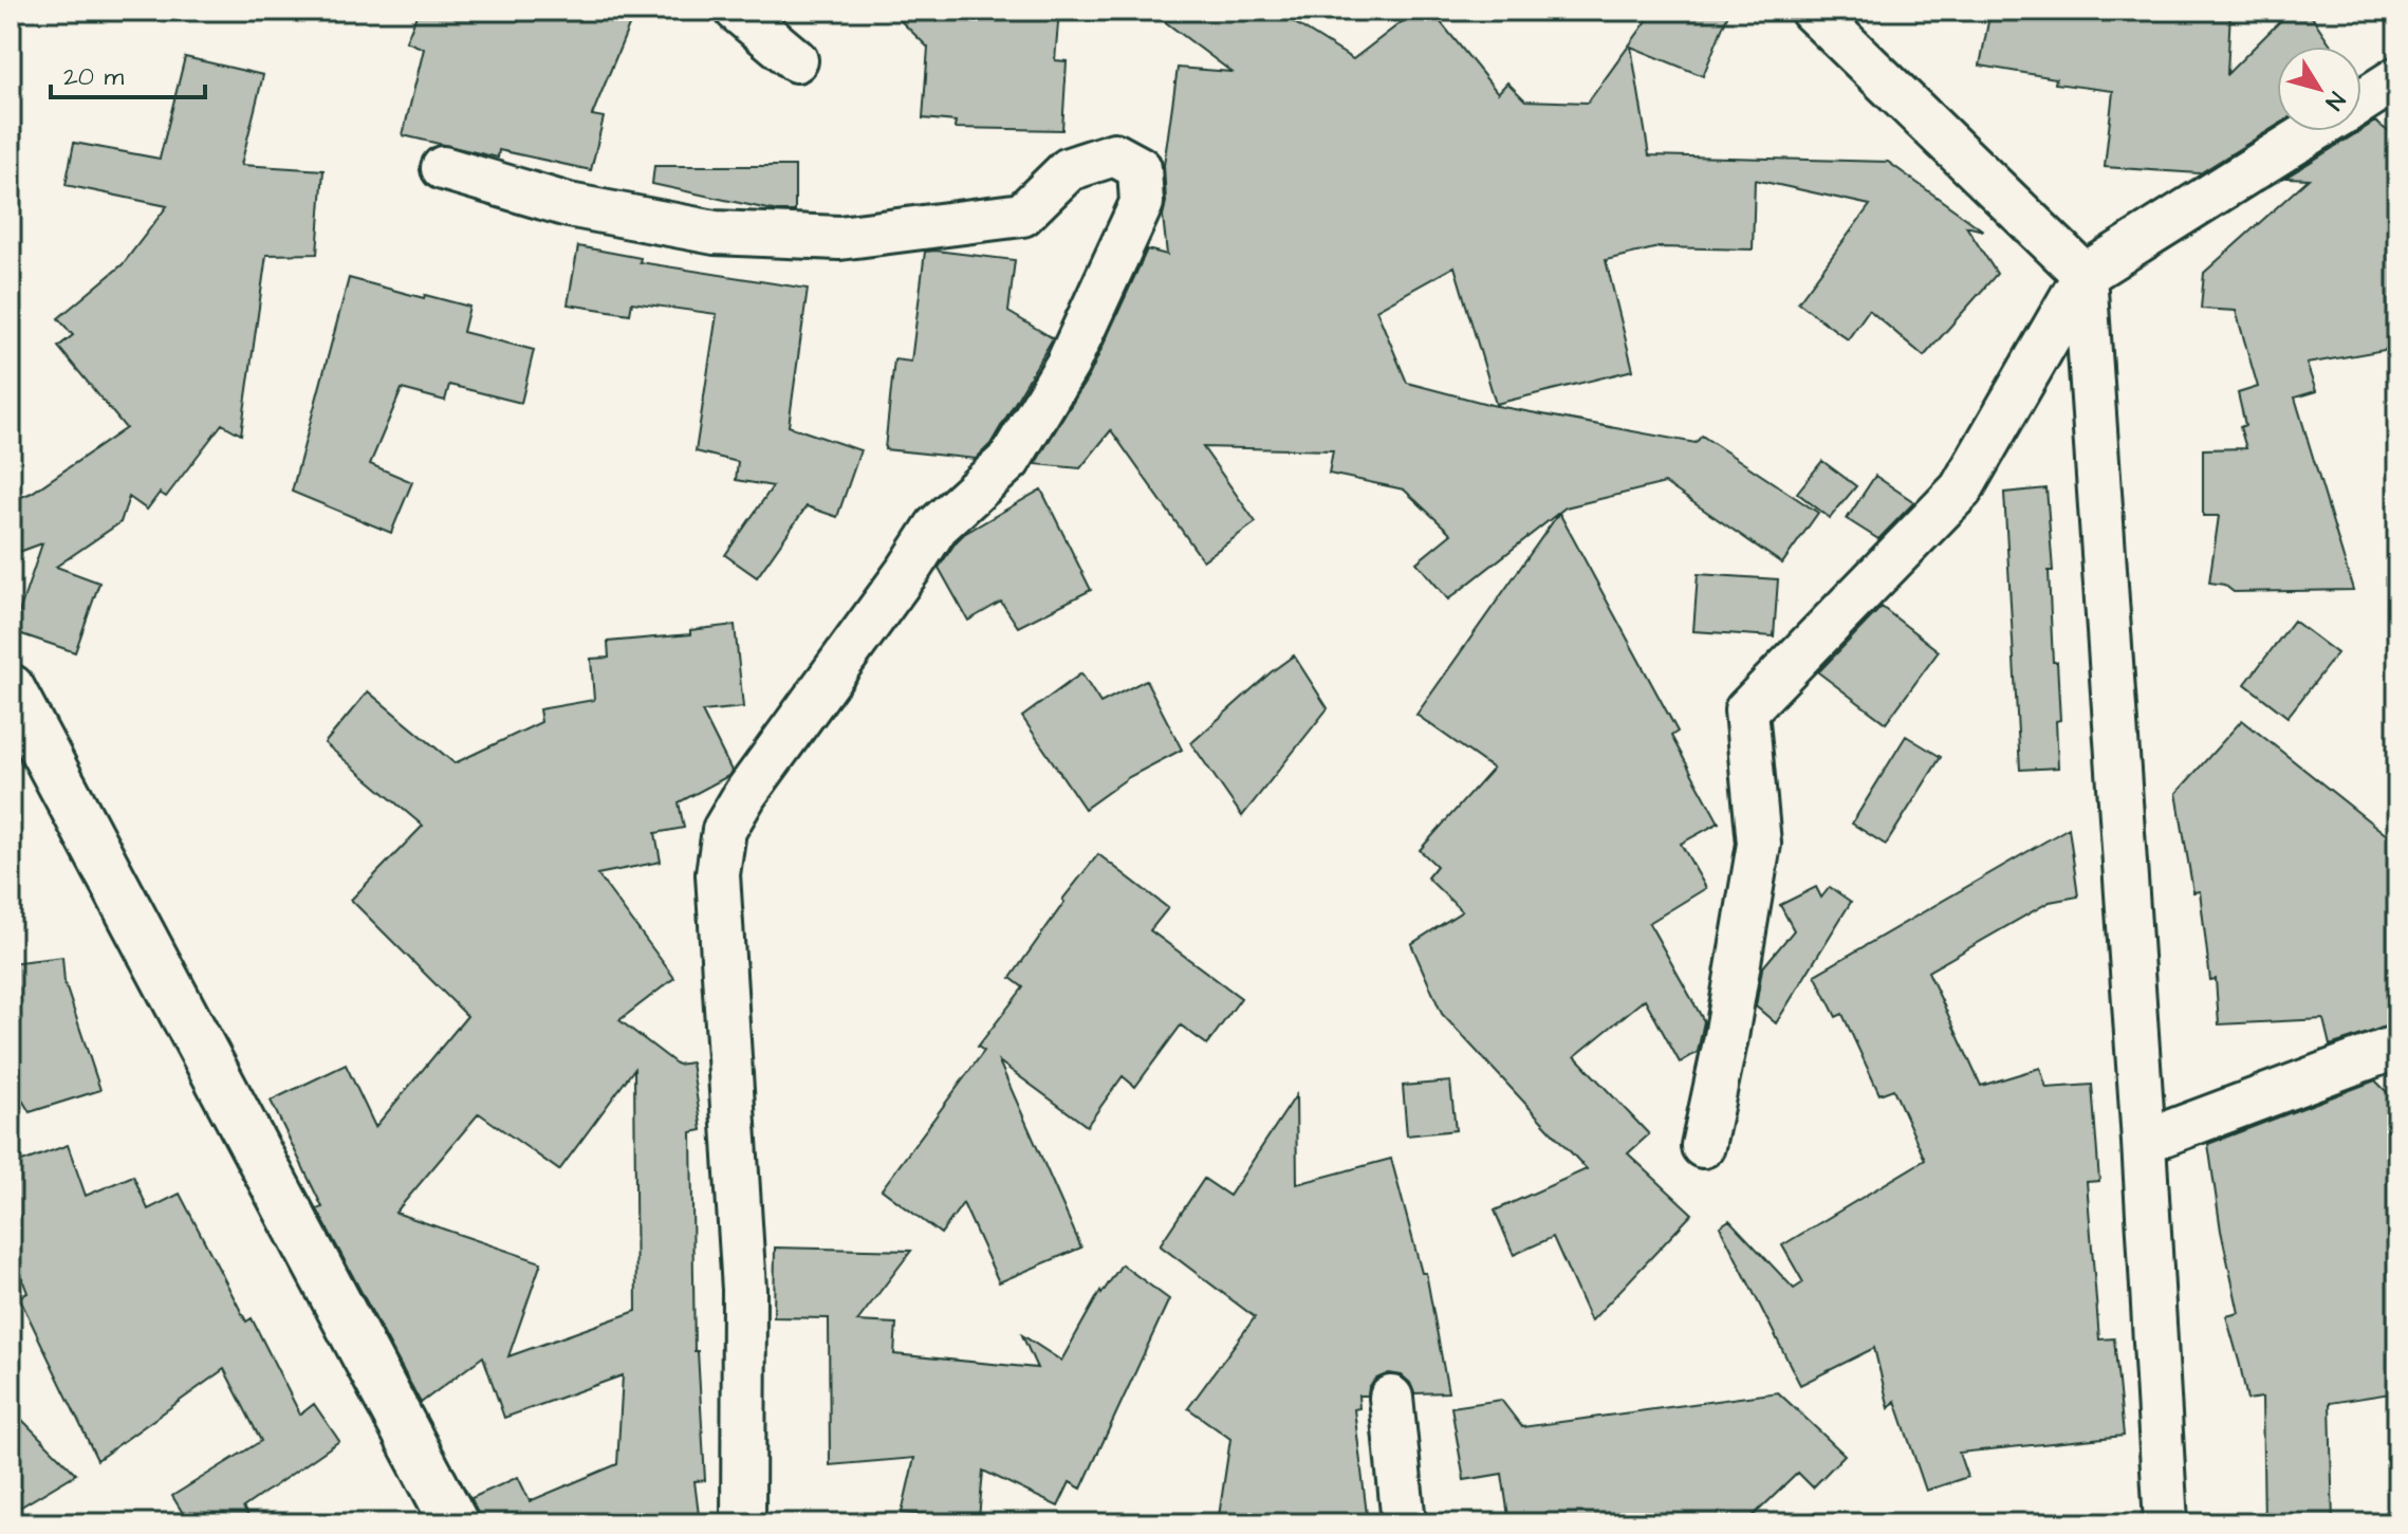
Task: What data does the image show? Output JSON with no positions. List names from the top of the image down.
{
  "scale_bar": "20 m",
  "north": "bottom right"
}
